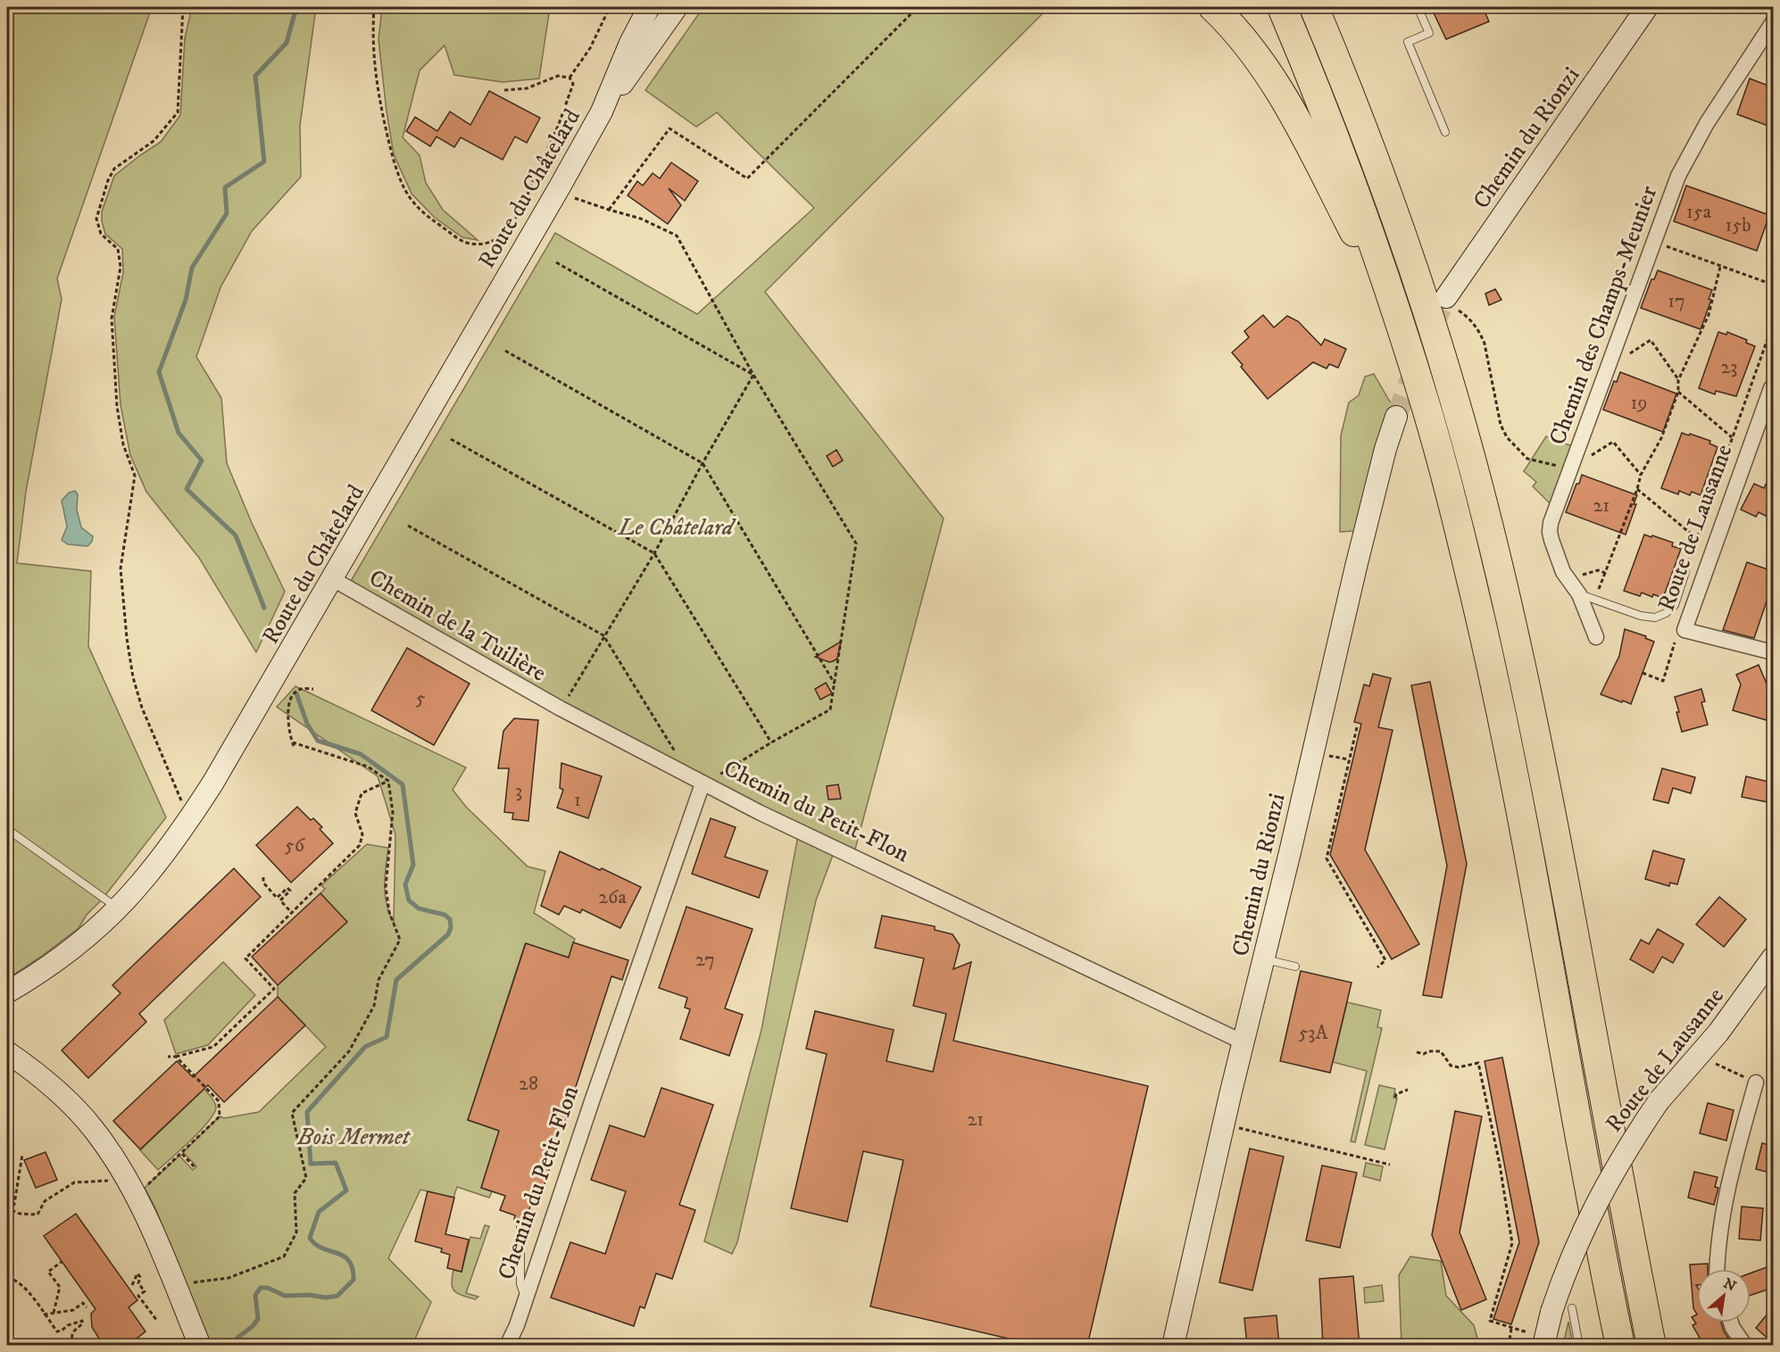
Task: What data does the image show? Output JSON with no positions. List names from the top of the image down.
{
  "streets": {
    "main road": ["Chemin du Rionzi", "Route du Châtelard", "Route de Lausanne"],
    "street": ["Chemin des Champs-Meunier", "Chemin de la Tuilière", "Chemin du Petit-Flon"]
  },
  "crossings": [
    ["Chemin du Rionzi", "Chemin du Petit-Flon"],
    ["Route du Châtelard", "Chemin de la Tuilière"],
    ["Chemin de la Tuilière", "Chemin du Petit-Flon"]
  ],
  "parks": ["Le Châtelard", "Bois Mermet"],
  "house_numbers": [
    "15a",
    "15b",
    "17",
    "23",
    "19",
    "21",
    "5",
    "3",
    "1",
    "56",
    "26a",
    "27",
    "53A",
    "28",
    "21"
  ],
  "north": "top right"
}
